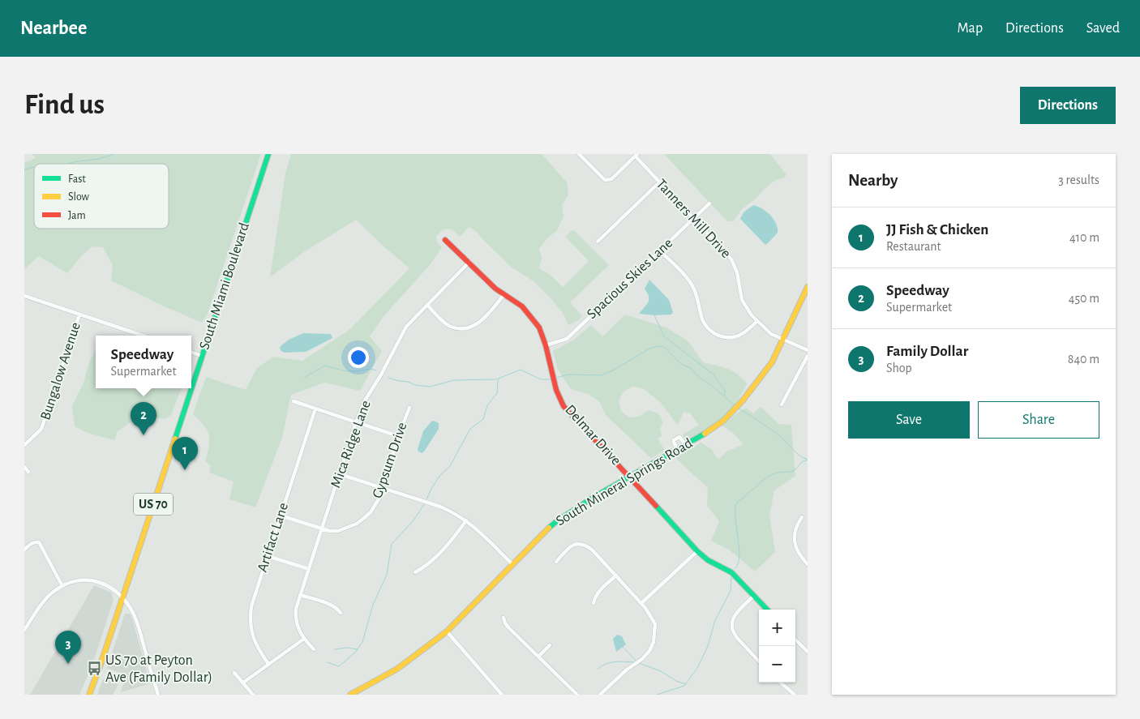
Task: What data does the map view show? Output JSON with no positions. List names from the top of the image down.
{
  "streets": {
    "main road": [
      "South Miami Boulevard",
      "Delmar Drive",
      "South Mineral Springs Road",
      "US 70"
    ],
    "street": [
      "Tanners Mill Drive",
      "Spacious Skies Lane",
      "Bungalow Avenue",
      "Mica Ridge Lane",
      "Gypsum Drive",
      "Artifact Lane"
    ]
  },
  "crossings": [
    ["Tanners Mill Drive", "Spacious Skies Lane"],
    ["Tanners Mill Drive", "South Mineral Springs Road"],
    ["Spacious Skies Lane", "Delmar Drive"],
    ["Delmar Drive", "Mica Ridge Lane"],
    ["Delmar Drive", "South Mineral Springs Road"],
    ["Mica Ridge Lane", "Gypsum Drive"],
    ["Gypsum Drive", "Artifact Lane"]
  ],
  "places": {
    "bus stop": ["US 70 at Peyton Ave (Family Dollar)"]
  },
  "legend": ["Fast", "Slow", "Jam"],
  "page": {
    "header": "Nearbee",
    "nav": ["Map", "Directions", "Saved"],
    "buttons": [
      "Directions",
      ["Save", "Share"]
    ],
    "title": "Find us",
    "heading": ["Nearby", "3 results"],
    "list": [
      {
        "mark": "1",
        "name": "JJ Fish & Chicken",
        "note": "Restaurant",
        "value": "410 m"
      },
      {
        "mark": "2",
        "name": "Speedway",
        "note": "Supermarket",
        "value": "450 m"
      },
      {
        "mark": "3",
        "name": "Family Dollar",
        "note": "Shop",
        "value": "840 m"
      }
    ],
    "popup": ["Speedway", "Supermarket"],
    "pins": ["2", "1", "3"],
    "map_buttons": ["+", "−"]
  }
}
